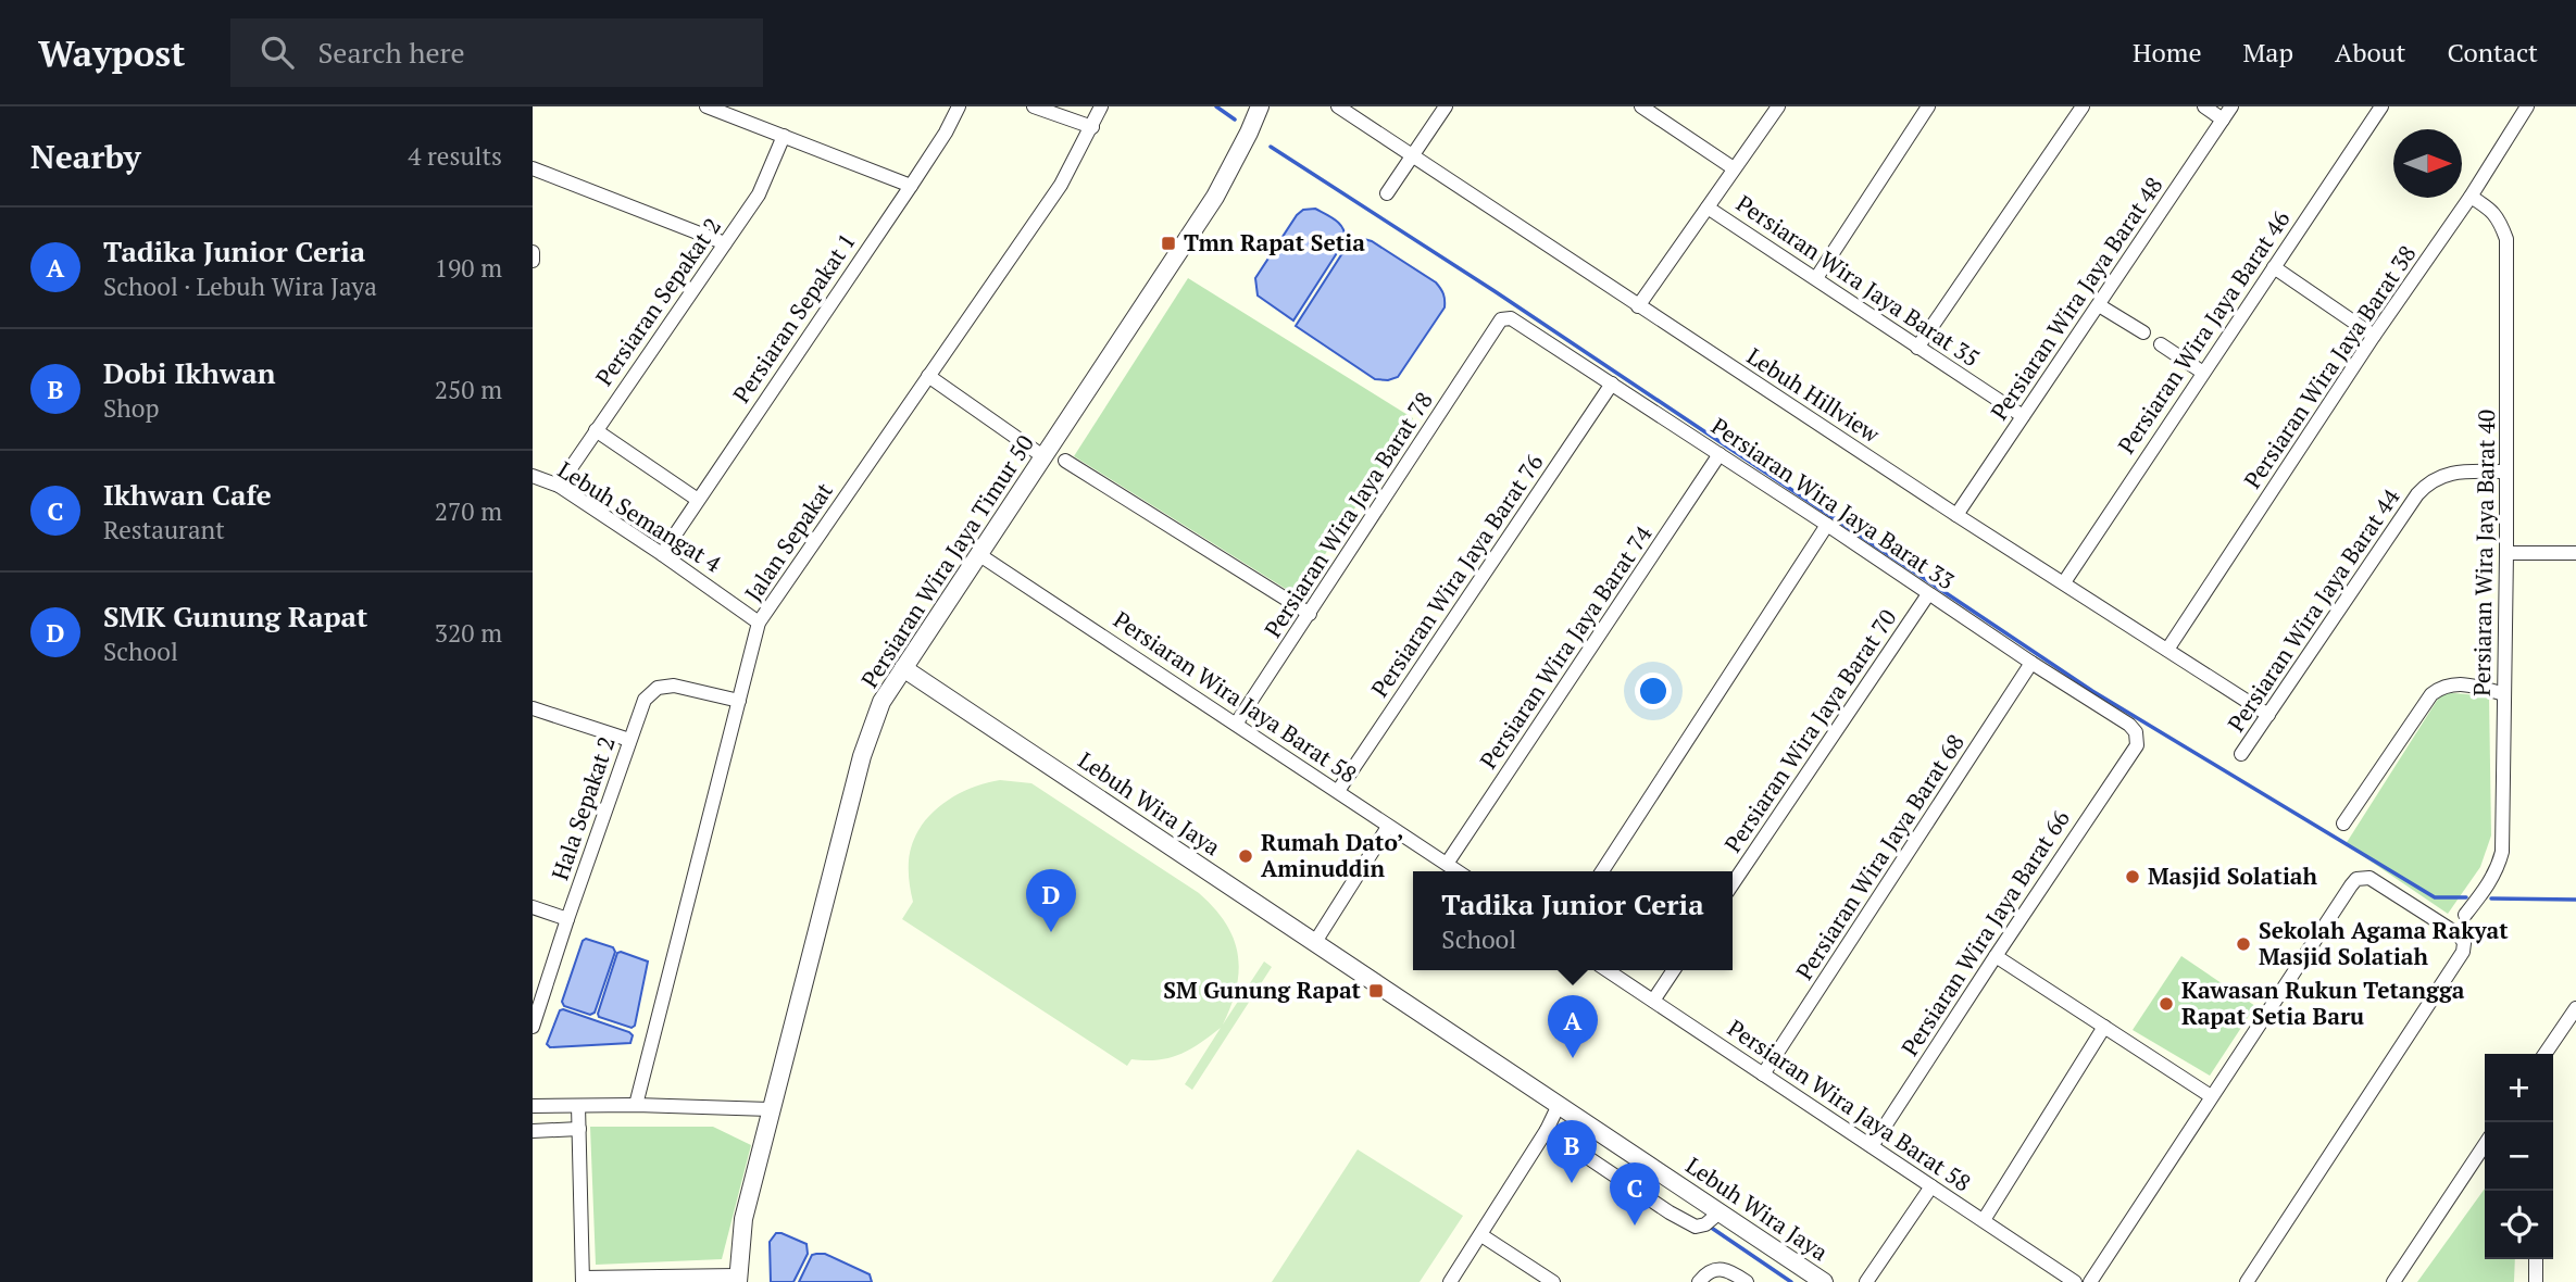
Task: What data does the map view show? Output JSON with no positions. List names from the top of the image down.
{
  "streets": {
    "street": [
      "Persiaran Wira Jaya Barat 35",
      "Persiaran Wira Jaya Barat 48",
      "Persiaran Sepakat 2",
      "Persiaran Sepakat 1",
      "Persiaran Wira Jaya Barat 46",
      "Persiaran Wira Jaya Barat 38",
      "Lebuh Hillview",
      "Persiaran Wira Jaya Barat 33",
      "Persiaran Wira Jaya Barat 78",
      "Lebuh Semangat 4",
      "Jalan Sepakat",
      "Persiaran Wira Jaya Barat 40",
      "Persiaran Wira Jaya Timur 50",
      "Persiaran Wira Jaya Barat 76",
      "Persiaran Wira Jaya Barat 44",
      "Persiaran Wira Jaya Barat 74",
      "Persiaran Wira Jaya Barat 58",
      "Persiaran Wira Jaya Barat 70",
      "Lebuh Wira Jaya",
      "Hala Sepakat 2",
      "Persiaran Wira Jaya Barat 68",
      "Persiaran Wira Jaya Barat 66"
    ]
  },
  "crossings": [
    ["Persiaran Wira Jaya Barat 35", "Persiaran Wira Jaya Barat 48"],
    ["Persiaran Wira Jaya Barat 48", "Lebuh Hillview"],
    ["Persiaran Sepakat 2", "Lebuh Semangat 4"],
    ["Persiaran Sepakat 1", "Lebuh Semangat 4"],
    ["Persiaran Wira Jaya Barat 46", "Lebuh Hillview"],
    ["Persiaran Wira Jaya Barat 38", "Lebuh Hillview"],
    ["Persiaran Wira Jaya Barat 38", "Persiaran Wira Jaya Barat 40"],
    ["Lebuh Hillview", "Persiaran Wira Jaya Barat 44"],
    ["Persiaran Wira Jaya Barat 33", "Persiaran Wira Jaya Barat 78"],
    ["Persiaran Wira Jaya Barat 33", "Persiaran Wira Jaya Barat 76"],
    ["Persiaran Wira Jaya Barat 33", "Persiaran Wira Jaya Barat 74"],
    ["Persiaran Wira Jaya Barat 33", "Persiaran Wira Jaya Barat 70"],
    ["Persiaran Wira Jaya Barat 33", "Persiaran Wira Jaya Barat 68"],
    ["Persiaran Wira Jaya Barat 33", "Persiaran Wira Jaya Barat 66"],
    ["Persiaran Wira Jaya Barat 78", "Persiaran Wira Jaya Barat 58"],
    ["Lebuh Semangat 4", "Jalan Sepakat"],
    ["Jalan Sepakat", "Hala Sepakat 2"],
    ["Persiaran Wira Jaya Barat 40", "Persiaran Wira Jaya Barat 44"],
    ["Persiaran Wira Jaya Timur 50", "Persiaran Wira Jaya Barat 58"],
    ["Persiaran Wira Jaya Timur 50", "Lebuh Wira Jaya"],
    ["Persiaran Wira Jaya Barat 76", "Persiaran Wira Jaya Barat 58"],
    ["Persiaran Wira Jaya Barat 74", "Persiaran Wira Jaya Barat 58"],
    ["Persiaran Wira Jaya Barat 58", "Persiaran Wira Jaya Barat 68"],
    ["Persiaran Wira Jaya Barat 58", "Persiaran Wira Jaya Barat 66"]
  ],
  "places": {
    "transit": ["Tmn Rapat Setia", "SM Gunung Rapat"],
    "other": [
      "Rumah Dato’ Aminuddin",
      "Masjid Solatiah",
      "Sekolah Agama Rakyat Masjid Solatiah",
      "Kawasan Rukun Tetangga Rapat Setia Baru"
    ]
  },
  "north": "right",
  "page": {
    "header": "Waypost",
    "search": "Search here",
    "nav": [
      "Home",
      "Map",
      "About",
      "Contact"
    ],
    "heading": ["Nearby", "4 results"],
    "list": [
      {
        "mark": "A",
        "name": "Tadika Junior Ceria",
        "note": "School · Lebuh Wira Jaya",
        "value": "190 m"
      },
      {
        "mark": "B",
        "name": "Dobi Ikhwan",
        "note": "Shop",
        "value": "250 m"
      },
      {
        "mark": "C",
        "name": "Ikhwan Cafe",
        "note": "Restaurant",
        "value": "270 m"
      },
      {
        "mark": "D",
        "name": "SMK Gunung Rapat",
        "note": "School",
        "value": "320 m"
      }
    ],
    "pins": [
      "D",
      "A",
      "B",
      "C"
    ],
    "popup": ["Tadika Junior Ceria", "School"],
    "map_buttons": ["+", "−"]
  }
}
